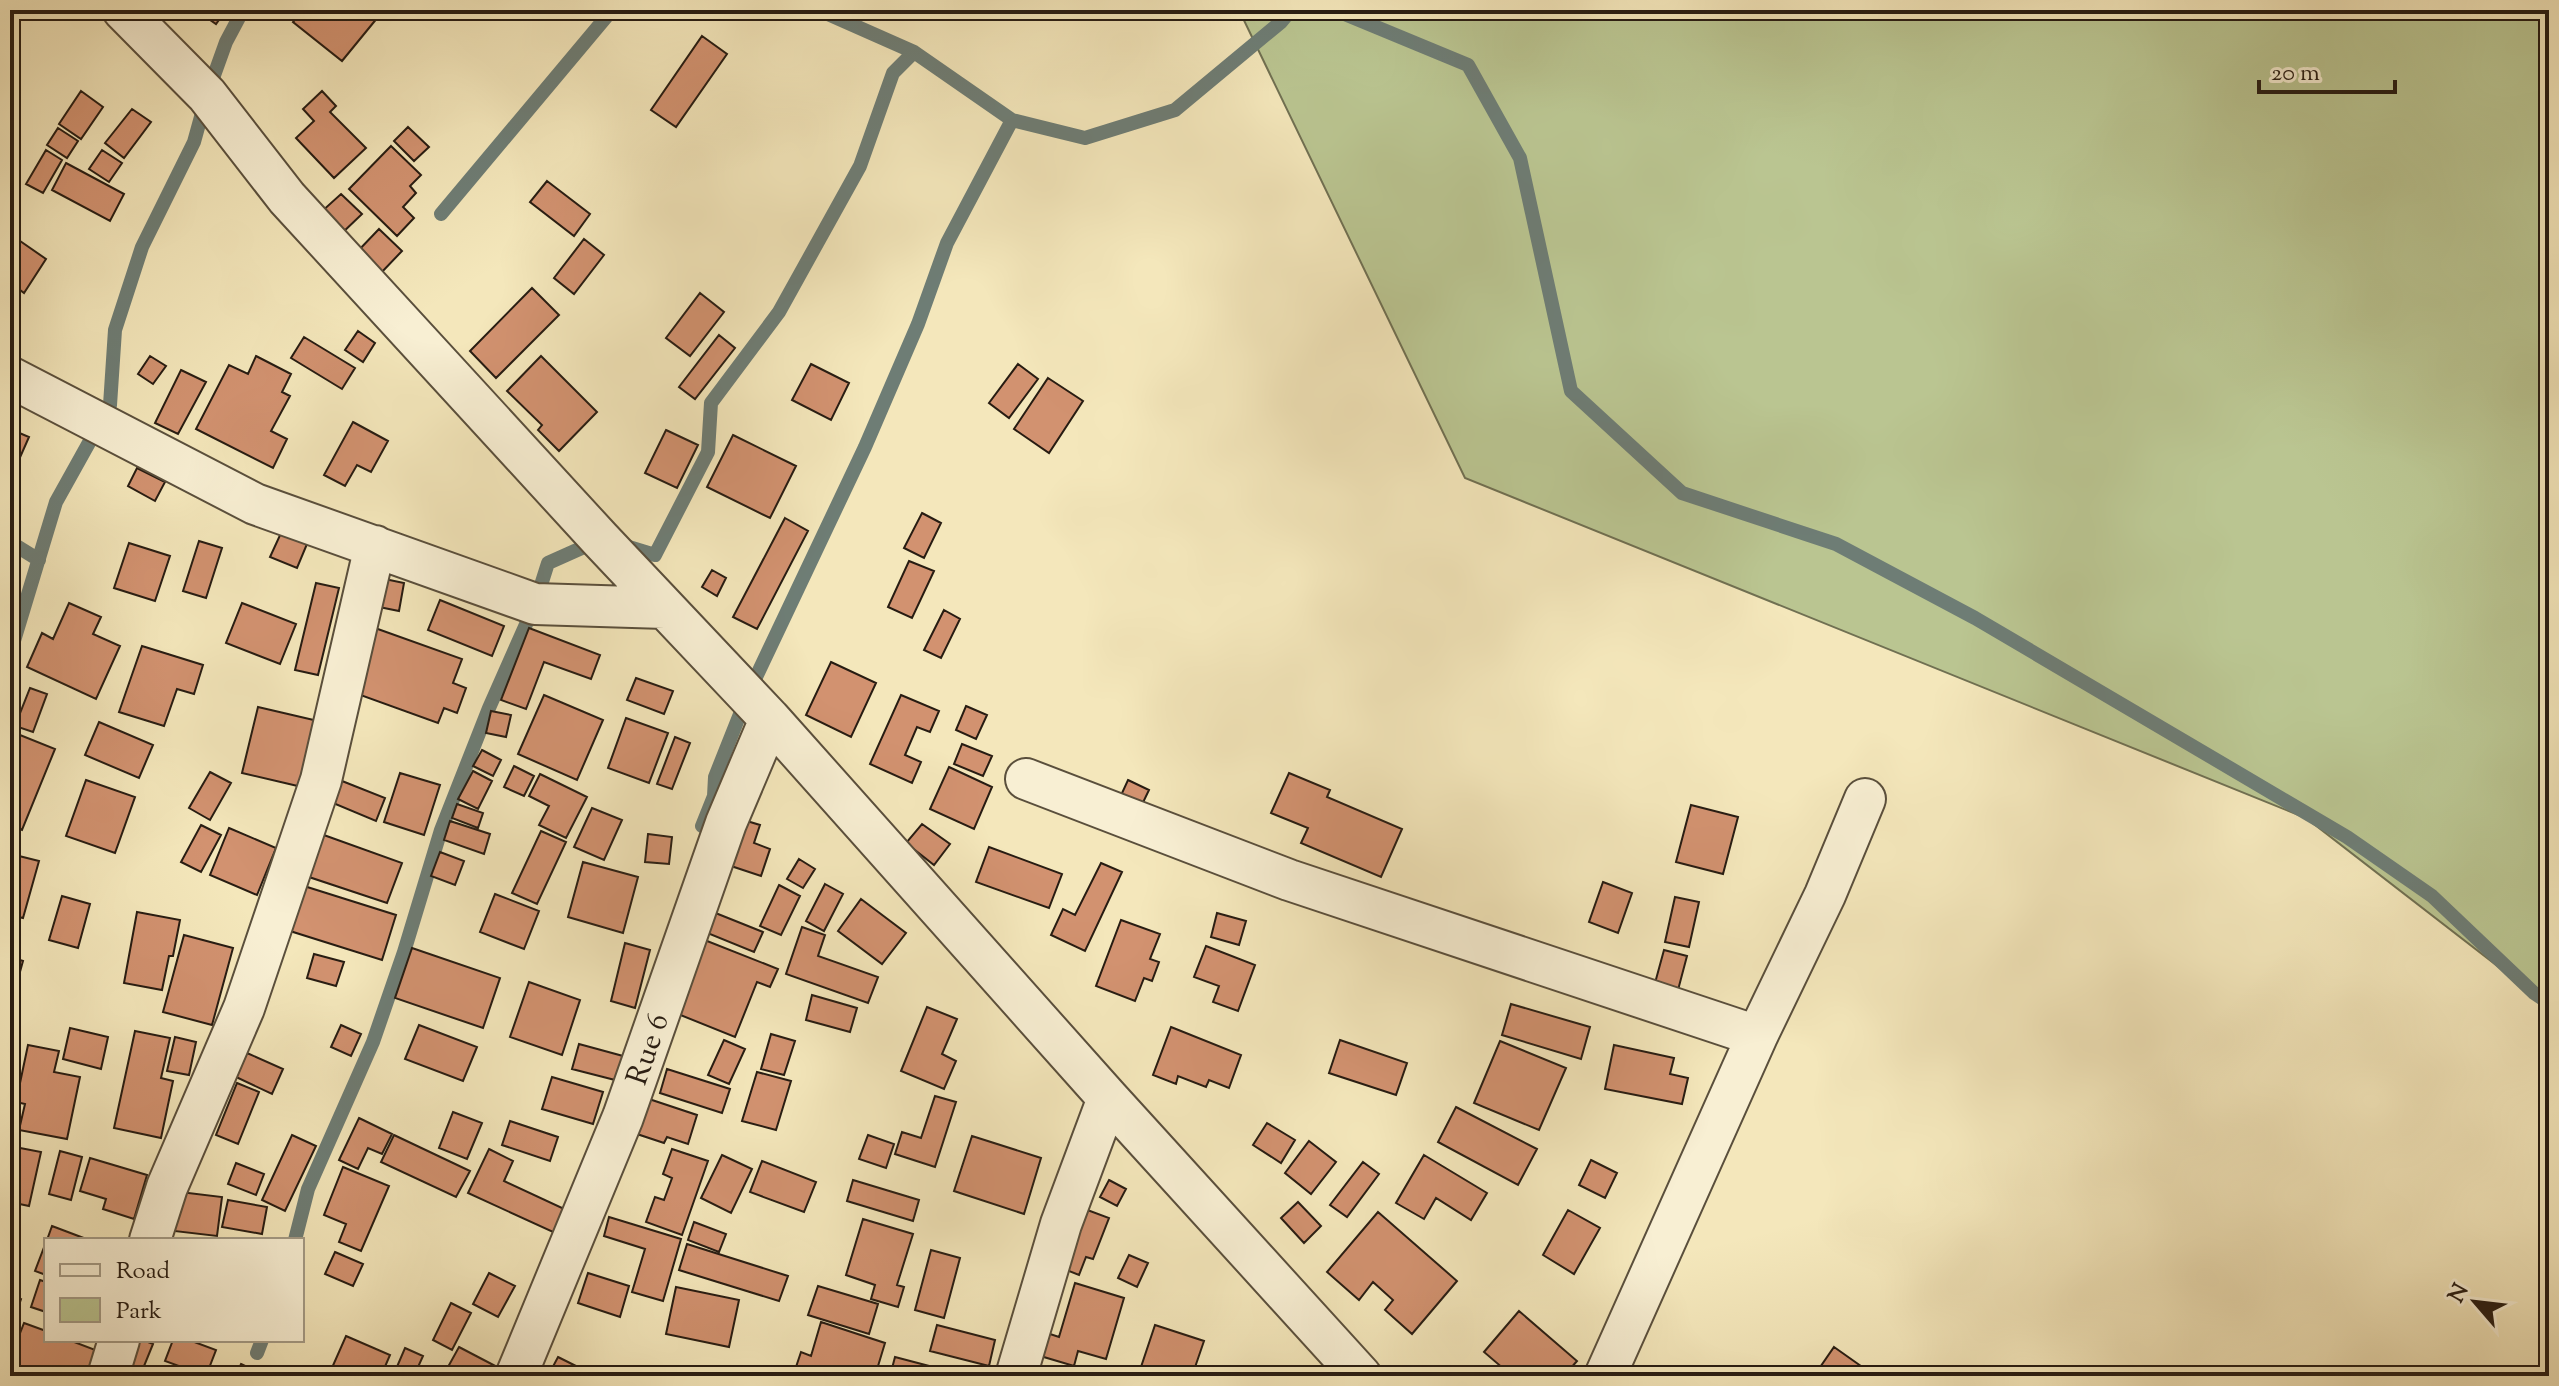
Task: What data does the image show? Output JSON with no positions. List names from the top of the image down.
{
  "streets": {
    "street": ["Rue 6"]
  },
  "legend": ["Road", "Park"],
  "scale_bar": "20 m",
  "north": "top left"
}
